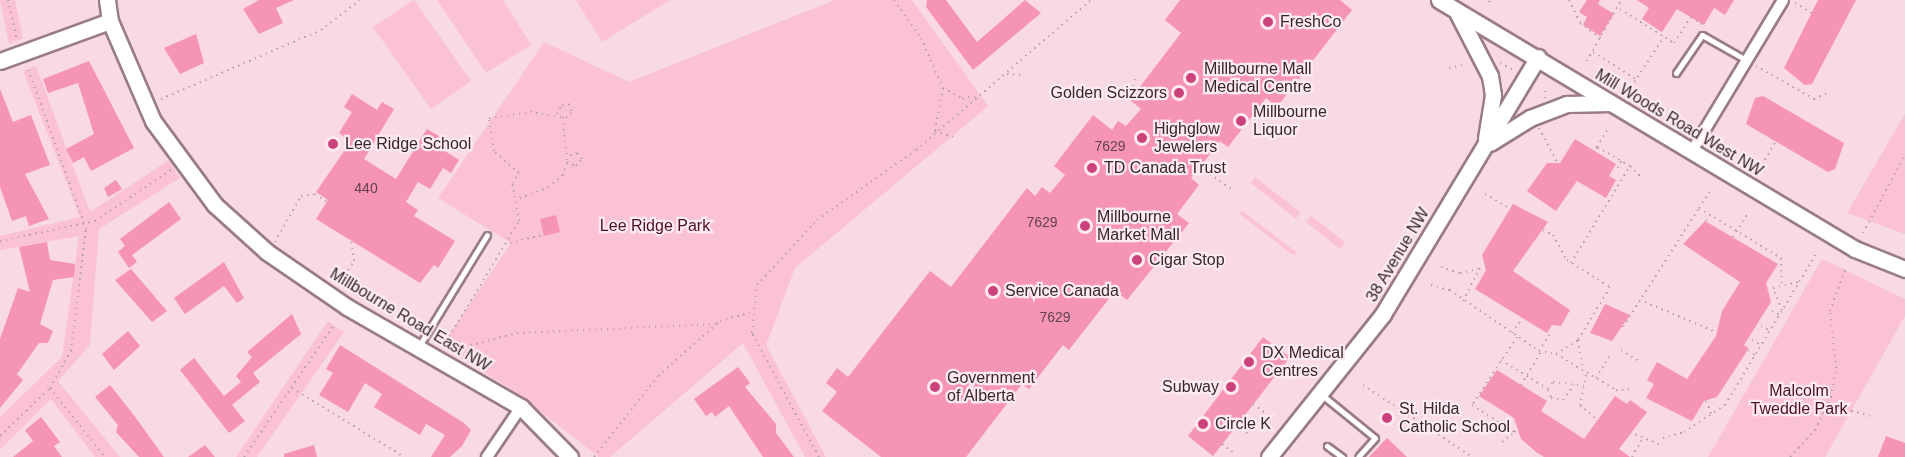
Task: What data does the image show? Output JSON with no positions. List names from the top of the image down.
{
  "streets": {
    "street": ["Mill Woods Road West NW", "38 Avenue NW", "Millbourne Road East NW"]
  },
  "crossings": [
    ["Mill Woods Road West NW", "38 Avenue NW"]
  ],
  "parks": ["Lee Ridge Park", "Malcolm Tweddle Park"],
  "places": [
    "FreshCo",
    "Millbourne Mall Medical Centre",
    "Golden Scizzors",
    "Millbourne Liquor",
    "Highglow Jewelers",
    "Lee Ridge School",
    "TD Canada Trust",
    "Millbourne Market Mall",
    "Cigar Stop",
    "Service Canada",
    "DX Medical Centres",
    "Government of Alberta",
    "Subway",
    "St. Hilda Catholic School",
    "Circle K"
  ],
  "house_numbers": [
    "7629",
    "440",
    "7629",
    "7629"
  ]
}
